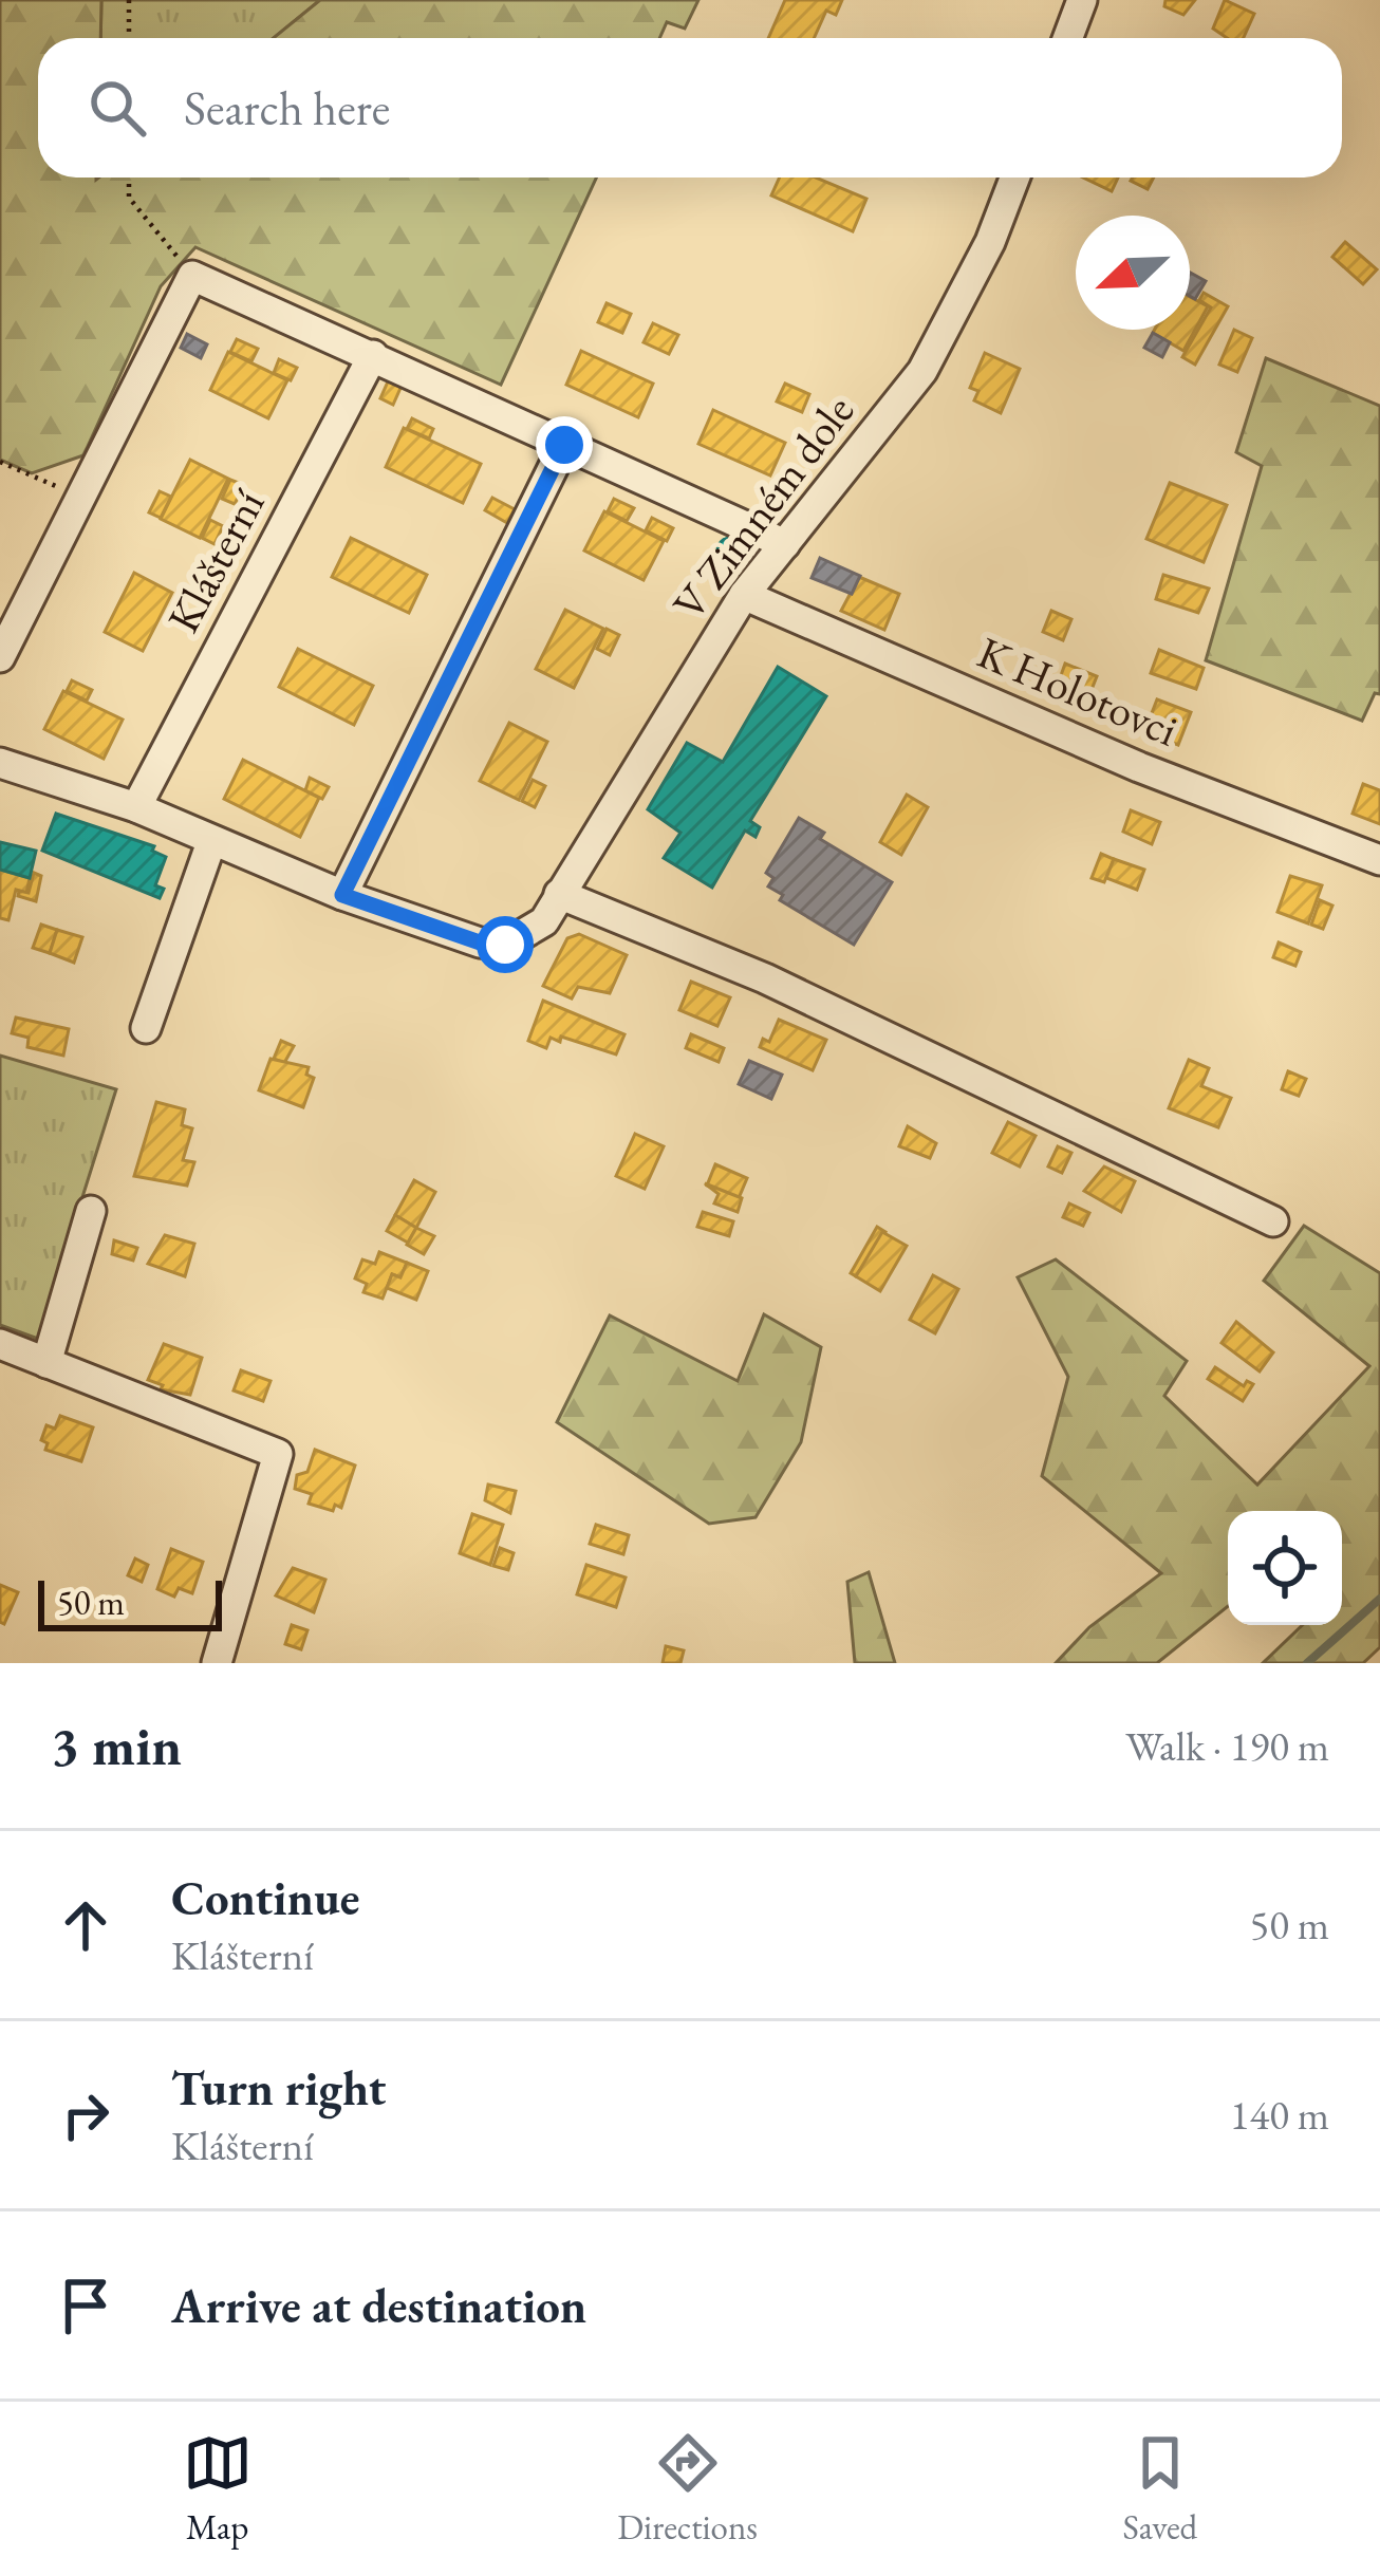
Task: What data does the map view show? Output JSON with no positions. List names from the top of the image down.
{
  "streets": {
    "street": ["V Zimném dole", "Klášterní", "K Holotovci"]
  },
  "crossings": [
    ["V Zimném dole", "K Holotovci"]
  ],
  "scale_bar": "50 m",
  "north": "bottom left",
  "page": {
    "search": "Search here",
    "scale": "50 m",
    "heading": ["3 min", "Walk · 190 m"],
    "list": [
      ["Continue", "Klášterní", "50 m"],
      ["Turn right", "Klášterní", "140 m"],
      "Arrive at destination"
    ],
    "nav": ["Map", "Directions", "Saved"]
  }
}
